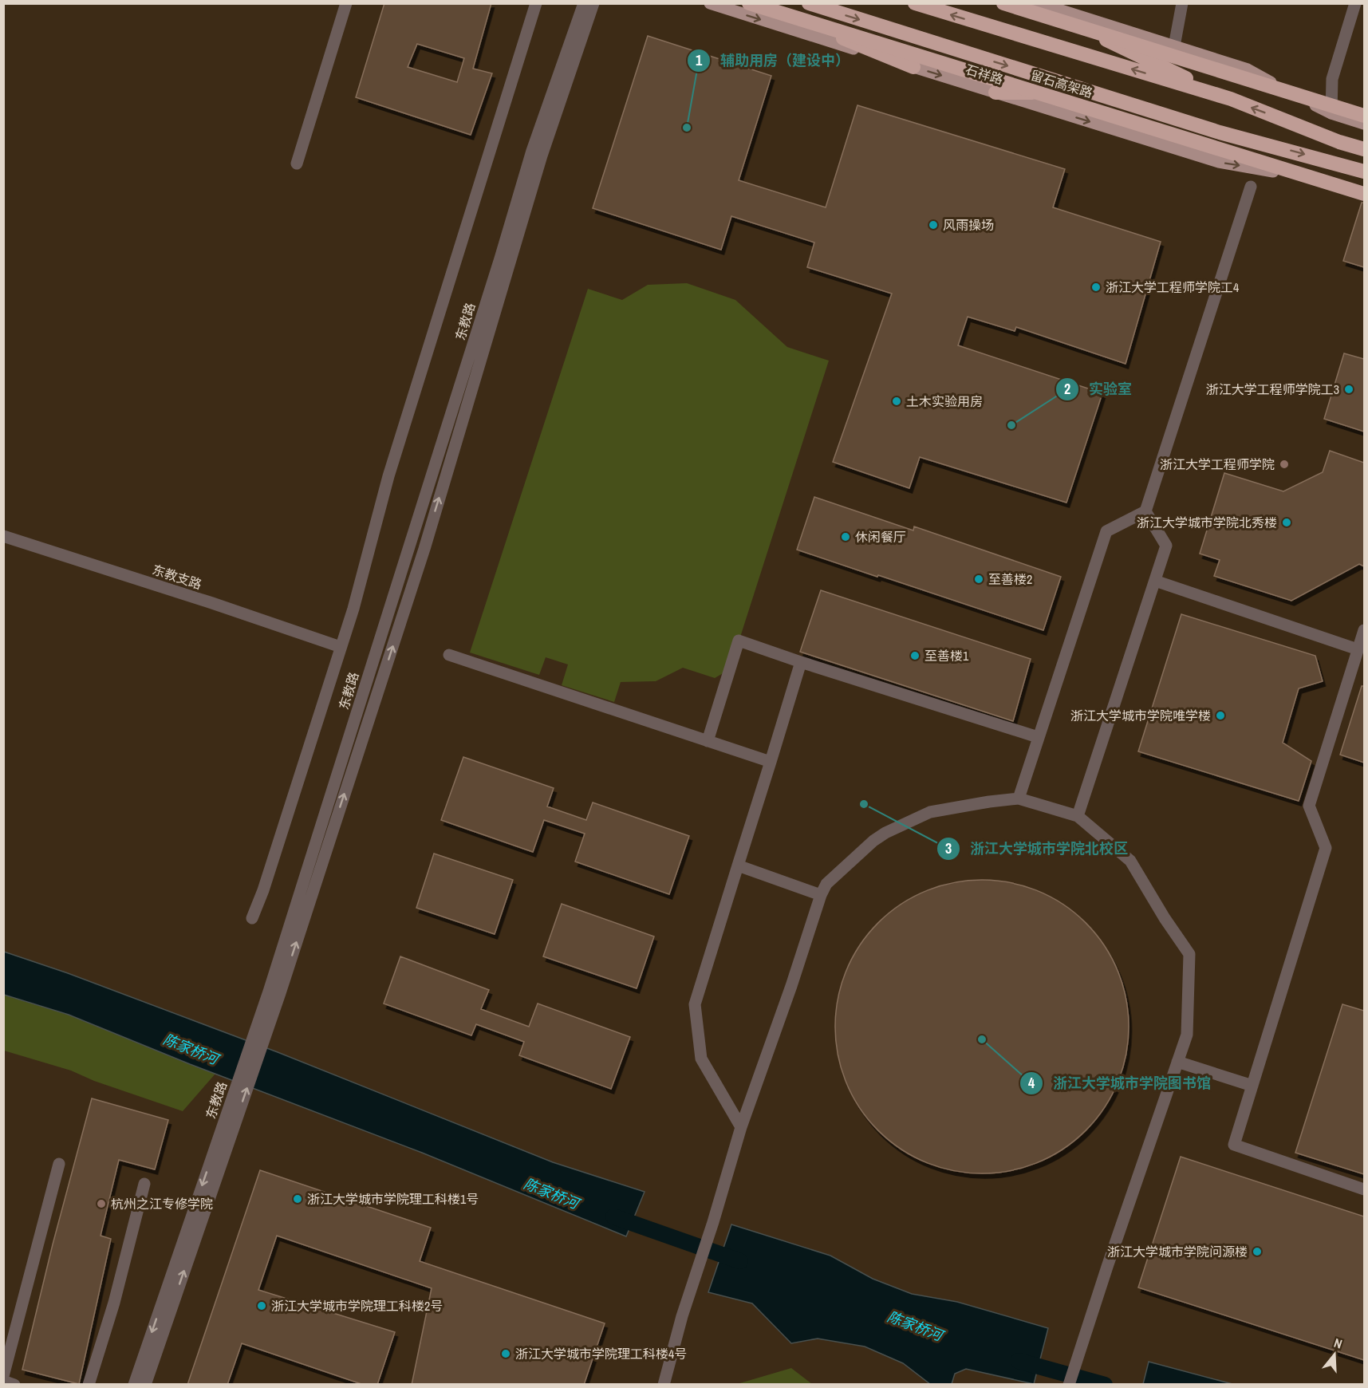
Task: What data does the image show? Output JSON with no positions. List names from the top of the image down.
{
  "streets": {
    "highway": ["留石高架路"],
    "main road": ["石祥路"],
    "street": ["东教路", "东教支路"]
  },
  "crossings": [
    ["石祥路", "留石高架路"]
  ],
  "water": ["陈家桥河"],
  "places": [
    "辅助用房（建设中）",
    "风雨操场",
    "浙江大学工程师学院工4",
    "浙江大学工程师学院工3",
    "土木实验用房",
    "实验室",
    "浙江大学工程师学院",
    "浙江大学城市学院北秀楼",
    "休闲餐厅",
    "至善楼2",
    "至善楼1",
    "浙江大学城市学院唯学楼",
    "浙江大学城市学院北校区",
    "浙江大学城市学院图书馆",
    "浙江大学城市学院理工科楼1号",
    "杭州之江专修学院",
    "浙江大学城市学院问源楼",
    "浙江大学城市学院理工科楼2号",
    "浙江大学城市学院理工科楼4号"
  ],
  "north": "top"
}
